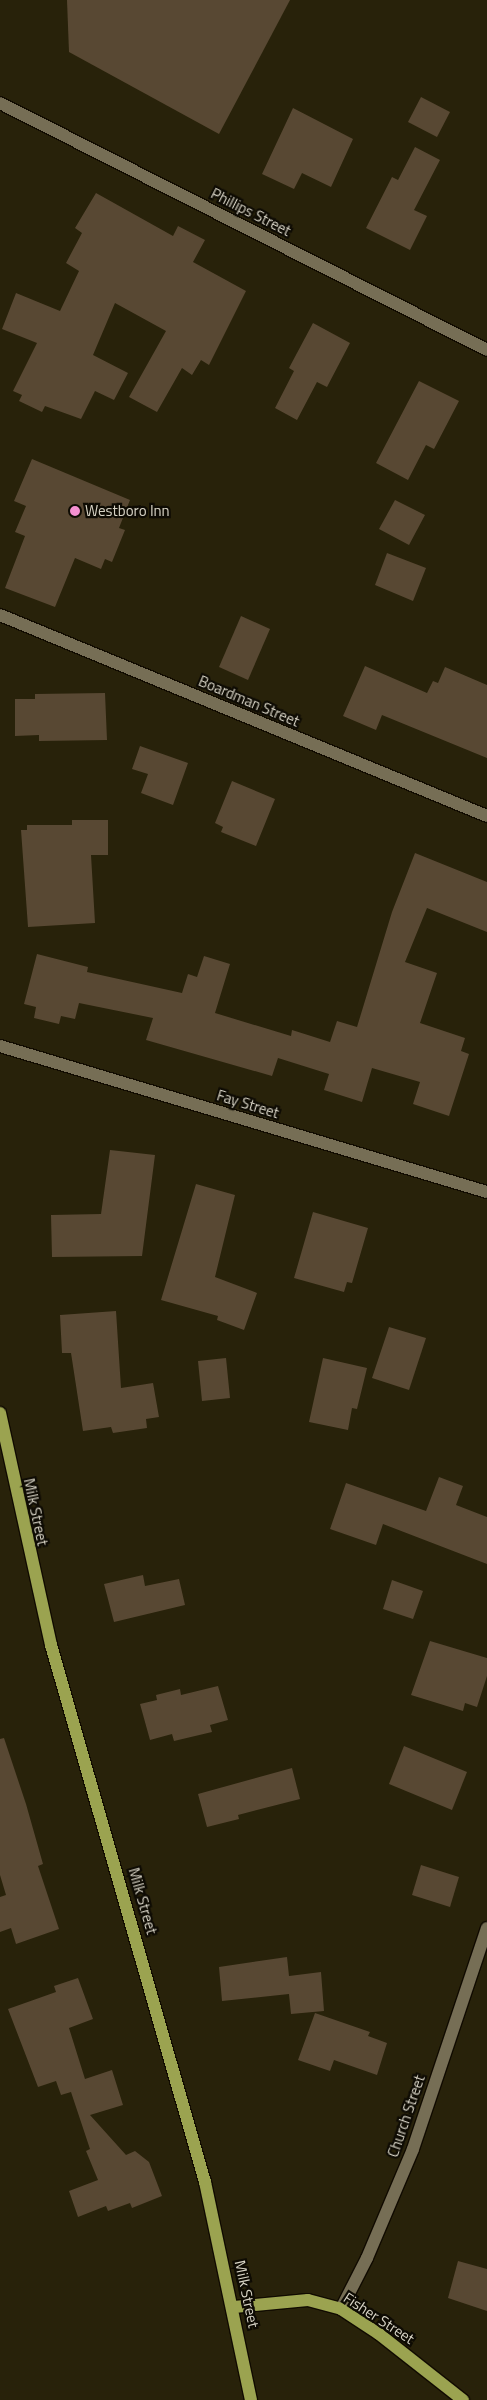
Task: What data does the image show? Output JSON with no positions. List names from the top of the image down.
{
  "streets": {
    "main road": ["Milk Street", "Fisher Street"],
    "street": [
      "Phillips Street",
      "Boardman Street",
      "Fay Street",
      "Church Street"
    ]
  },
  "crossings": [
    ["Milk Street", "Fisher Street"],
    ["Church Street", "Fisher Street"]
  ],
  "places": ["Westboro Inn"]
}
